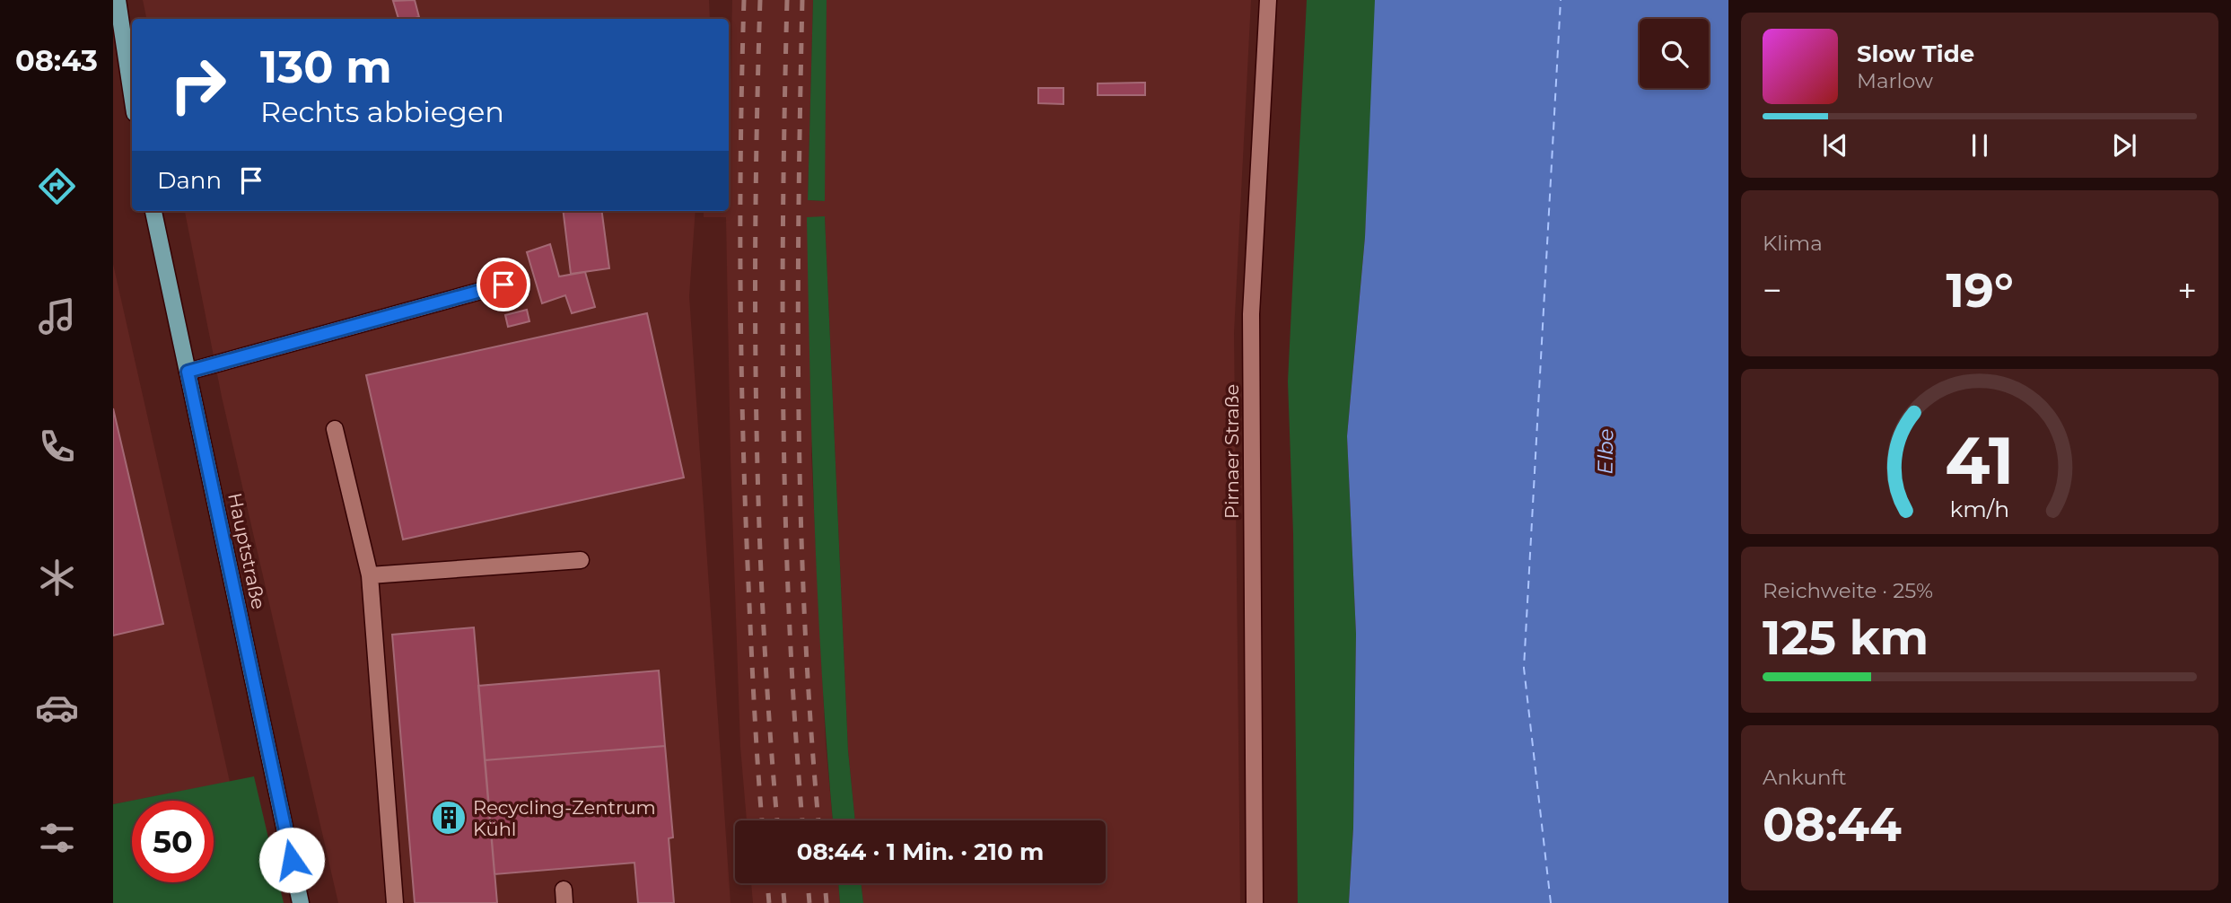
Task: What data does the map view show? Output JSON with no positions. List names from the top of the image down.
{
  "streets": {
    "main road": ["Hauptstraße"],
    "street": ["Pirnaer Straße"]
  },
  "water": ["Elbe"],
  "places": {
    "building": ["Recycling-Zentrum Kühl"]
  },
  "page": {
    "tabs": "08:43",
    "turn": ["130 m", "Rechts abbiegen"],
    "song": ["Slow Tide", "Marlow"],
    "then": "Dann",
    "tile": [
      "Klima",
      ["Reichweite · 25%", "125 km"],
      ["Ankunft", "08:44"]
    ],
    "heat": ["−", "19°", "+"],
    "limit": "50",
    "trip": "08:44 · 1 Min. · 210 m",
    "gauge": ["41", "km/h"]
  }
}
